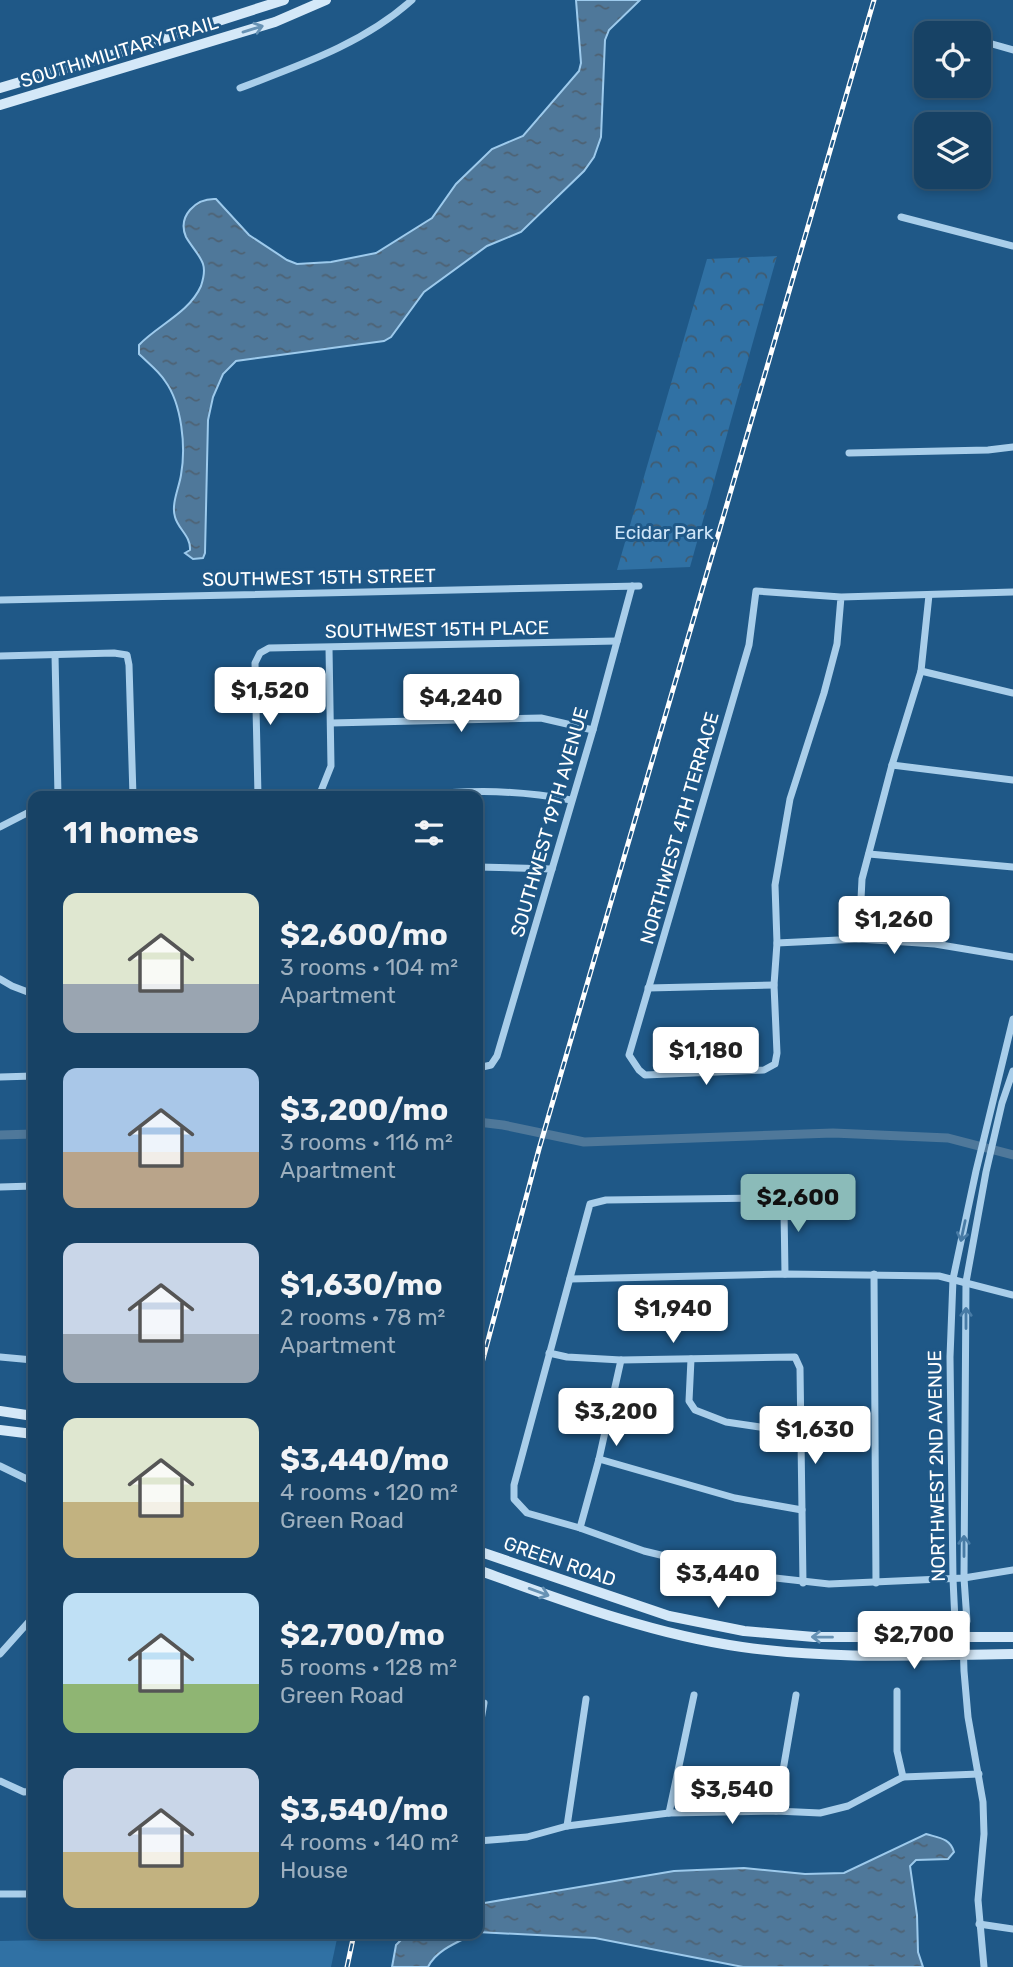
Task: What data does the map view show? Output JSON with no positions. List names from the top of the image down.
{
  "streets": {
    "main road": ["SOUTH MILITARY TRAIL", "GREEN ROAD"],
    "street": [
      "SOUTHWEST 15TH STREET",
      "SOUTHWEST 15TH PLACE",
      "SOUTHWEST 19TH AVENUE",
      "NORTHWEST 4TH TERRACE",
      "NORTHWEST 2ND AVENUE"
    ]
  },
  "crossings": [
    ["SOUTHWEST 15TH STREET", "SOUTHWEST 19TH AVENUE"],
    ["SOUTHWEST 15TH PLACE", "SOUTHWEST 19TH AVENUE"],
    ["NORTHWEST 2ND AVENUE", "GREEN ROAD"]
  ],
  "parks": ["Ecidar Park"],
  "page": {
    "price": [
      "$1,520",
      "$4,240",
      "$1,260",
      "$1,180",
      "$2,600",
      "$1,940",
      "$3,200",
      "$1,630",
      "$3,440",
      "$2,700",
      "$3,540"
    ],
    "heading": "11 homes",
    "list": [
      {
        "name": "$2,600/mo",
        "note": "3 rooms · 104 m² · Apartment"
      },
      {
        "name": "$3,200/mo",
        "note": "3 rooms · 116 m² · Apartment"
      },
      {
        "name": "$1,630/mo",
        "note": "2 rooms · 78 m² · Apartment"
      },
      {
        "name": "$3,440/mo",
        "note": "4 rooms · 120 m² · Green Road"
      },
      {
        "name": "$2,700/mo",
        "note": "5 rooms · 128 m² · Green Road"
      },
      {
        "name": "$3,540/mo",
        "note": "4 rooms · 140 m² · House"
      }
    ]
  }
}
